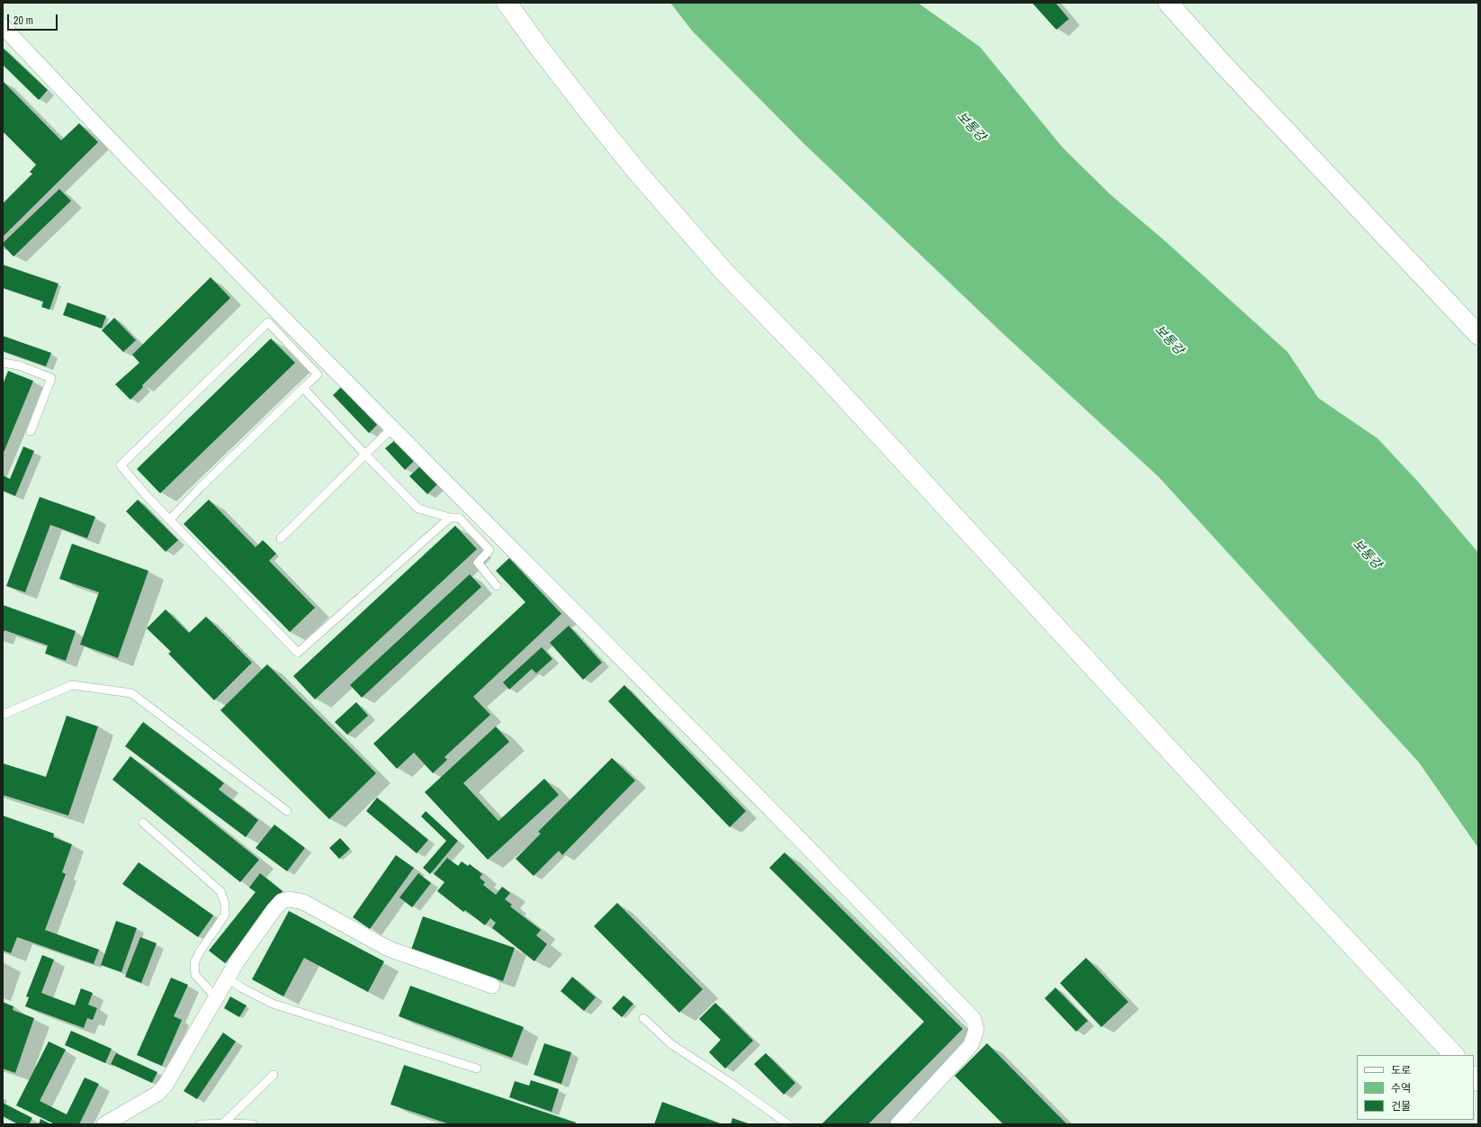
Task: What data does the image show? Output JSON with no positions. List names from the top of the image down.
{
  "water": ["보통강"],
  "legend": ["도로", "수역", "건물"],
  "scale_bar": "20 m"
}
